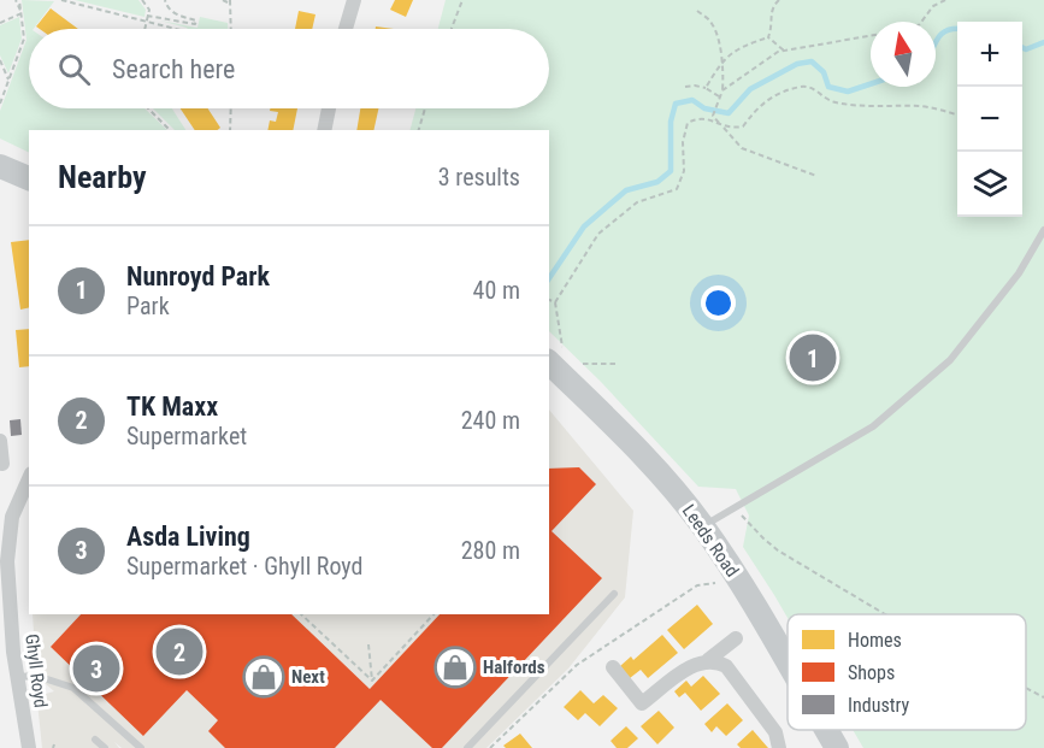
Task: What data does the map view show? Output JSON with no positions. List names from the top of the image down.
{
  "streets": {
    "main road": ["Leeds Road"],
    "street": ["Ghyll Royd"]
  },
  "places": {
    "shop": ["Halfords", "Next"]
  },
  "legend": ["Homes", "Shops", "Industry"],
  "north": "top",
  "page": {
    "map_buttons": ["+", "−"],
    "search": "Search here",
    "heading": ["Nearby", "3 results"],
    "list": [
      {
        "mark": "1",
        "name": "Nunroyd Park",
        "note": "Park",
        "value": "40 m"
      },
      {
        "mark": "2",
        "name": "TK Maxx",
        "note": "Supermarket",
        "value": "240 m"
      },
      {
        "mark": "3",
        "name": "Asda Living",
        "note": "Supermarket · Ghyll Royd",
        "value": "280 m"
      }
    ],
    "pins": ["1", "2", "3"]
  }
}
